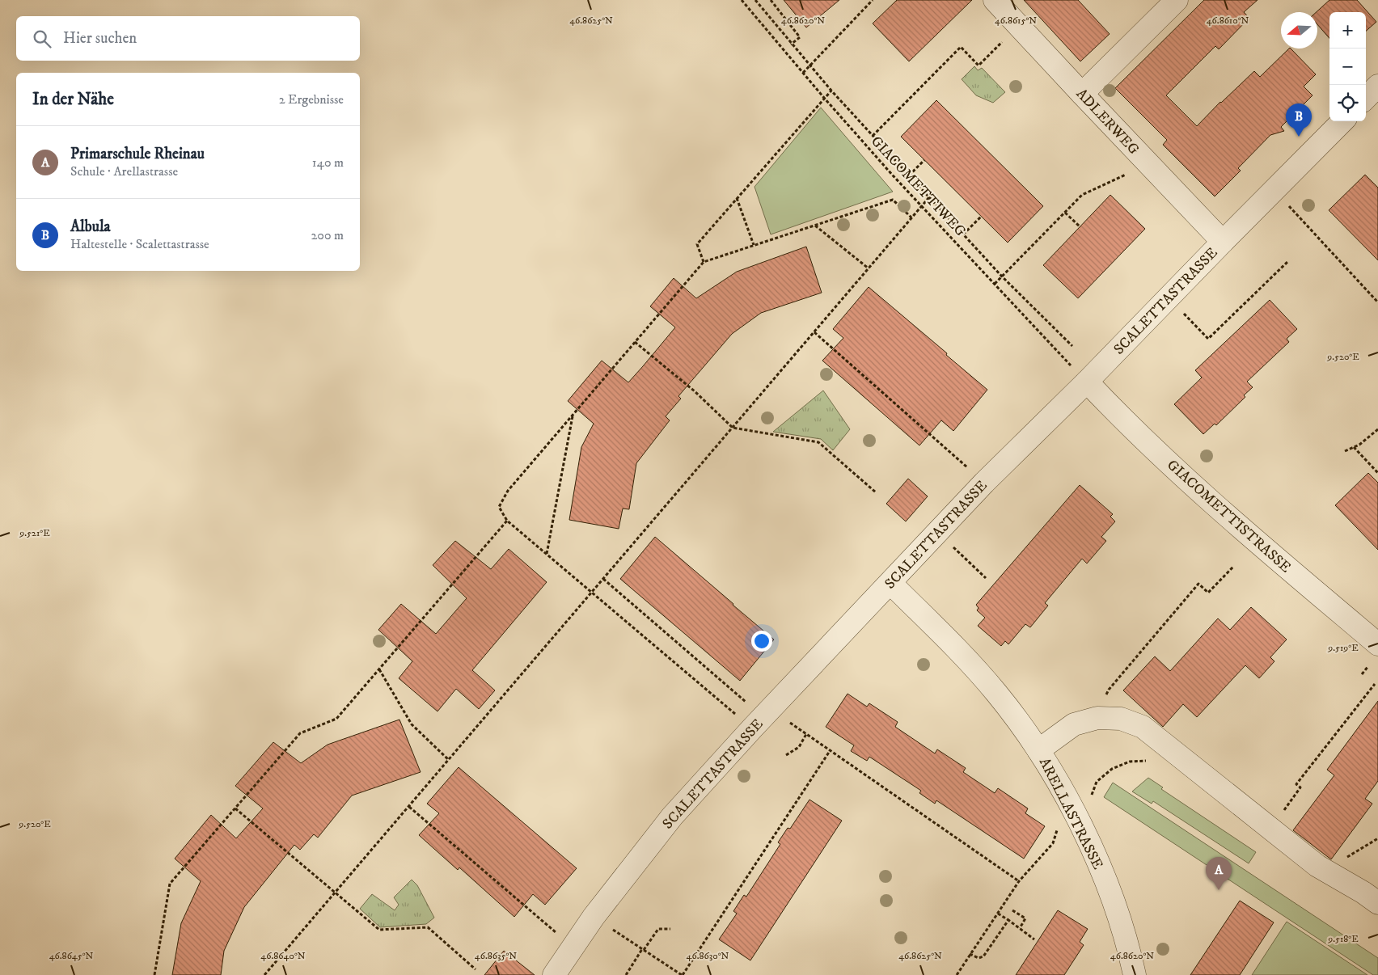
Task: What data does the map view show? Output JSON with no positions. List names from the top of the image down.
{
  "streets": {
    "street": [
      "ADLERWEG",
      "SCALETTASTRASSE",
      "GIACOMETTISTRASSE",
      "ARELLASTRASSE"
    ],
    "path": ["GIACOMETTIWEG"]
  },
  "crossings": [
    ["ADLERWEG", "SCALETTASTRASSE"],
    ["GIACOMETTIWEG", "SCALETTASTRASSE"],
    ["GIACOMETTIWEG", "GIACOMETTISTRASSE"],
    ["SCALETTASTRASSE", "GIACOMETTISTRASSE"],
    ["SCALETTASTRASSE", "ARELLASTRASSE"]
  ],
  "north": "left",
  "page": {
    "map_buttons": ["+", "−"],
    "search": "Hier suchen",
    "heading": ["In der Nähe", "2 Ergebnisse"],
    "pins": ["B", "A"],
    "list": [
      {
        "mark": "A",
        "name": "Primarschule Rheinau",
        "note": "Schule · Arellastrasse",
        "value": "140 m"
      },
      {
        "mark": "B",
        "name": "Albula",
        "note": "Haltestelle · Scalettastrasse",
        "value": "200 m"
      }
    ]
  },
  "coordinates": [
    "46.8615°N",
    "46.8625°N",
    "46.8620°N",
    "46.8610°N",
    "9.520°E",
    "9.521°E",
    "9.519°E",
    "9.518°E",
    "46.8645°N",
    "46.8640°N",
    "46.8635°N",
    "46.8630°N"
  ]
}
